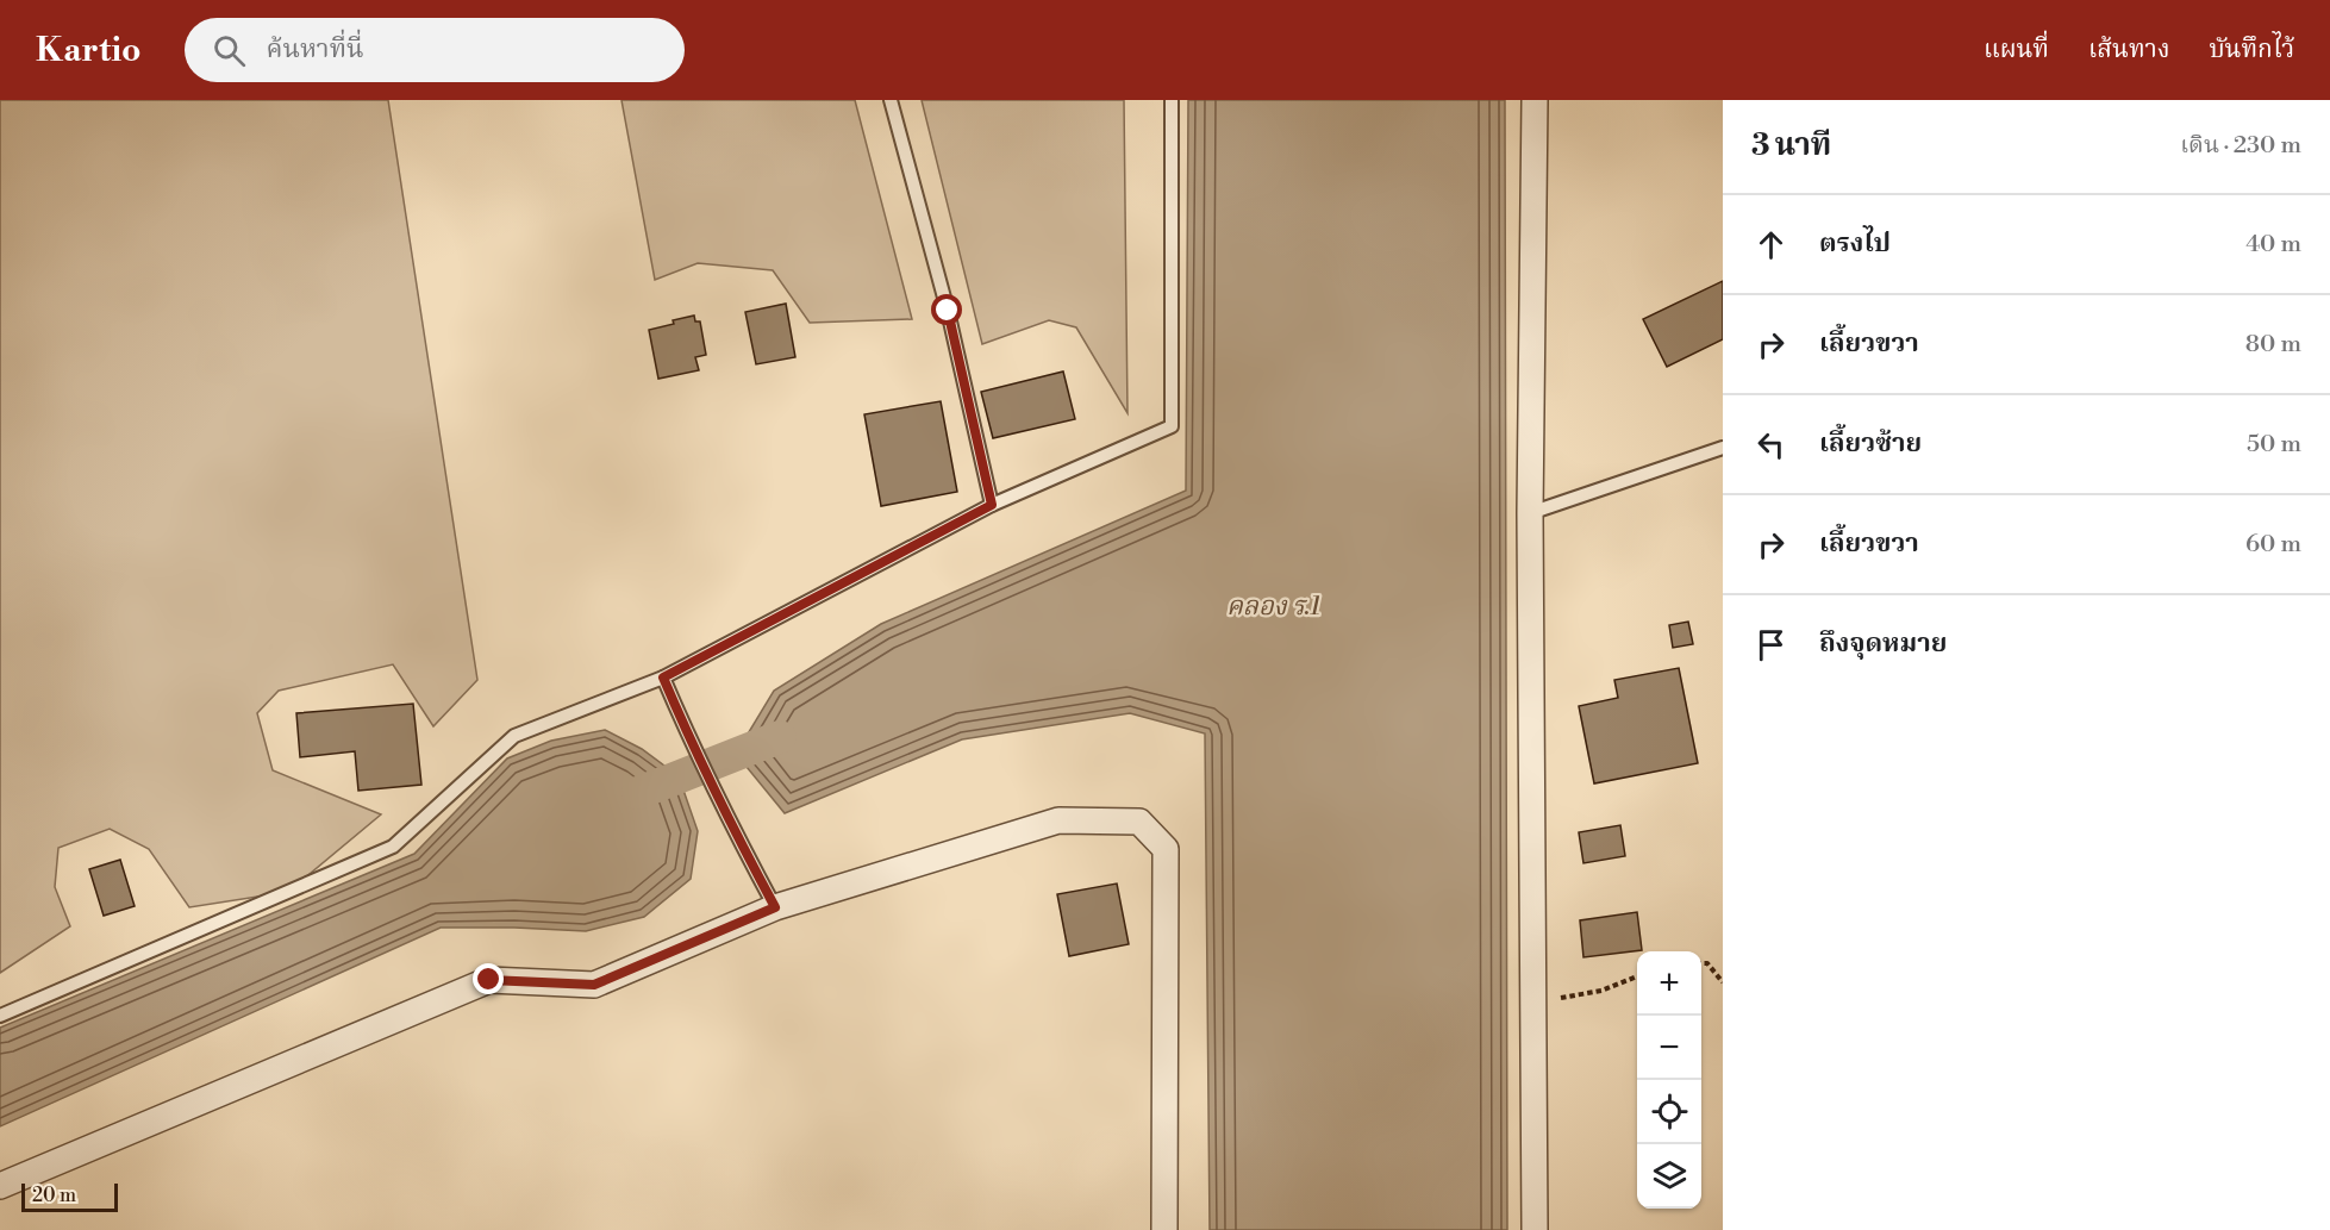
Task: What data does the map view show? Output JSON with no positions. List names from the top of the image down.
{
  "water": ["คลอง ร.1"],
  "scale_bar": "20 m",
  "page": {
    "header": "Kartio",
    "search": "ค้นหาที่นี่",
    "nav": ["แผนที่", "เส้นทาง", "บันทึกไว้"],
    "heading": ["3 นาที", "เดิน · 230 m"],
    "list": [
      ["ตรงไป", "40 m"],
      ["เลี้ยวขวา", "80 m"],
      ["เลี้ยวซ้าย", "50 m"],
      ["เลี้ยวขวา", "60 m"],
      "ถึงจุดหมาย"
    ],
    "map_buttons": ["+", "−"],
    "scale": "20 m"
  }
}
